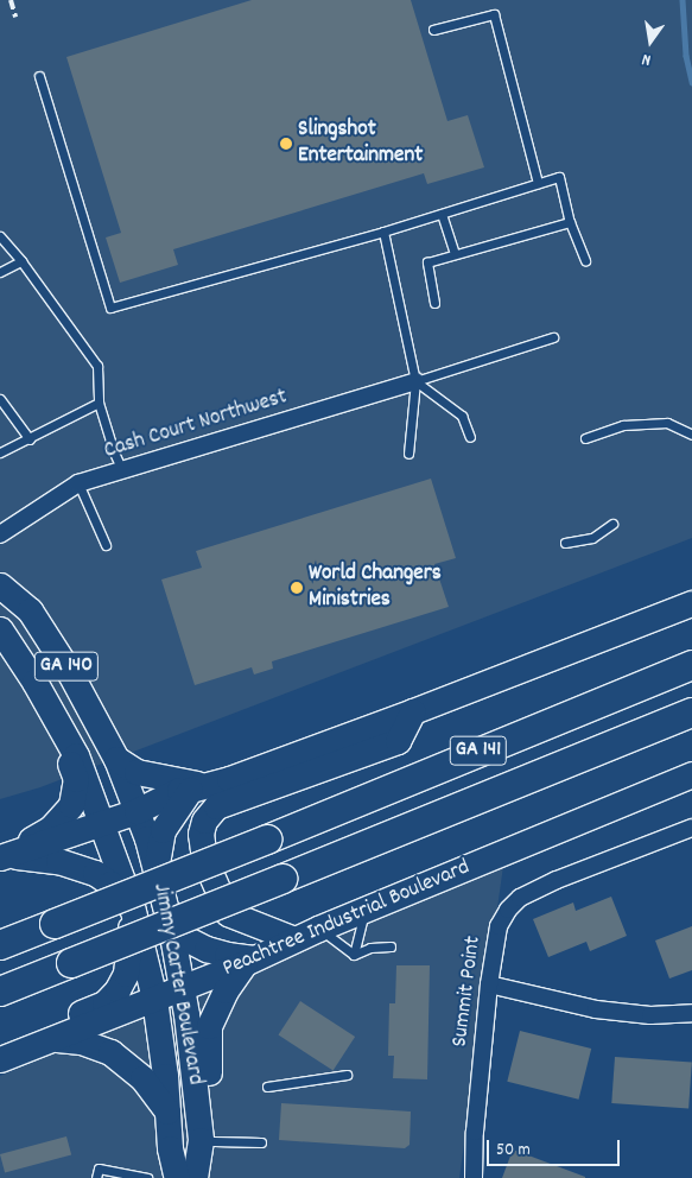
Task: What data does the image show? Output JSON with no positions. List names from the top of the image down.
{
  "streets": {
    "highway": ["GA 141"],
    "main road": ["GA 140", "Peachtree Industrial Boulevard", "Jimmy Carter Boulevard"],
    "street": ["Cash Court Northwest", "Summit Point"]
  },
  "crossings": [
    ["Peachtree Industrial Boulevard", "Jimmy Carter Boulevard"]
  ],
  "places": ["Slingshot Entertainment", "World Changers Ministries"],
  "scale_bar": "50 m",
  "north": "bottom"
}
